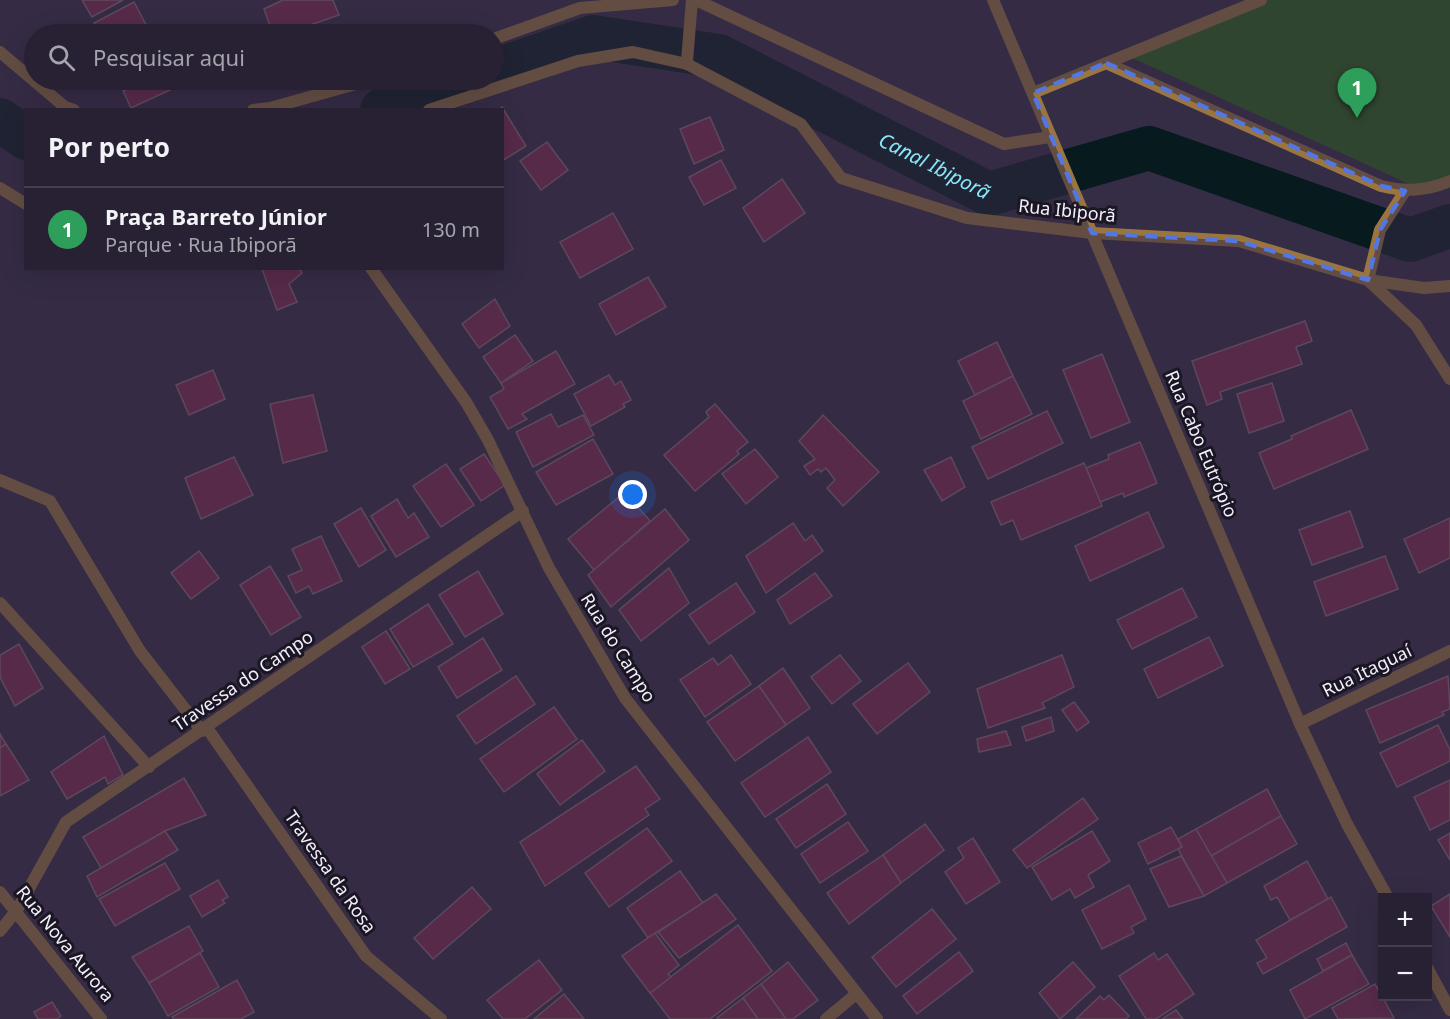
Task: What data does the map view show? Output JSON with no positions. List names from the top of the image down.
{
  "streets": {
    "street": [
      "Rua Ibiporã",
      "Rua Cabo Eutrópio",
      "Rua do Campo",
      "Rua Itaguaí",
      "Travessa do Campo",
      "Travessa da Rosa",
      "Rua Nova Aurora"
    ]
  },
  "crossings": [
    ["Rua Ibiporã", "Rua Cabo Eutrópio"],
    ["Rua Cabo Eutrópio", "Rua Itaguaí"],
    ["Rua do Campo", "Travessa do Campo"],
    ["Travessa do Campo", "Travessa da Rosa"],
    ["Travessa do Campo", "Rua Nova Aurora"]
  ],
  "water": ["Canal Ibiporã"],
  "page": {
    "search": "Pesquisar aqui",
    "pins": "1",
    "heading": "Por perto",
    "list": [
      {
        "mark": "1",
        "name": "Praça Barreto Júnior",
        "note": "Parque · Rua Ibiporã",
        "value": "130 m"
      }
    ],
    "map_buttons": ["+", "−"]
  }
}
